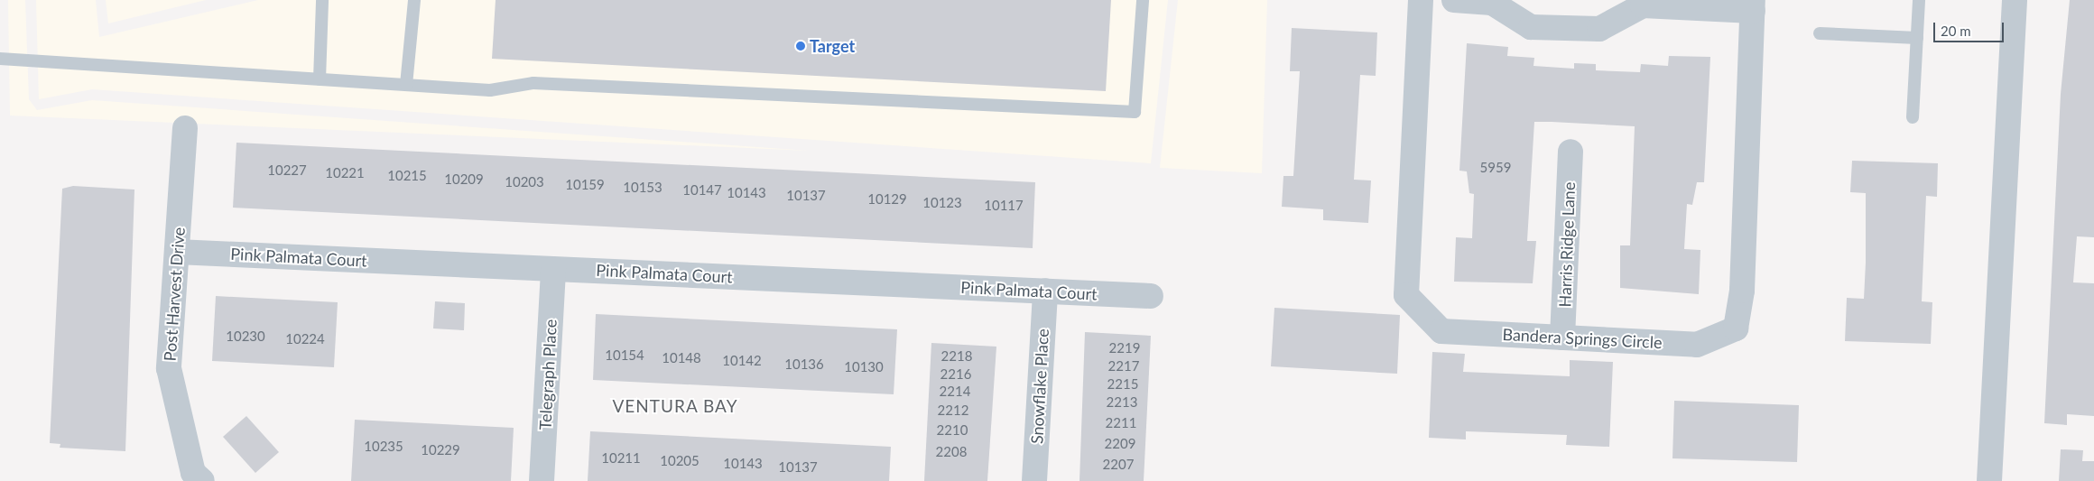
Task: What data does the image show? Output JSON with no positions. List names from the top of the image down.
{
  "streets": {
    "street": [
      "Harris Ridge Lane",
      "Pink Palmata Court",
      "Post Harvest Drive",
      "Bandera Springs Circle",
      "Telegraph Place",
      "Snowflake Place"
    ]
  },
  "crossings": [
    ["Harris Ridge Lane", "Bandera Springs Circle"],
    ["Pink Palmata Court", "Post Harvest Drive"],
    ["Pink Palmata Court", "Telegraph Place"],
    ["Pink Palmata Court", "Snowflake Place"]
  ],
  "districts": ["VENTURA BAY"],
  "places": ["Target"],
  "house_numbers": [
    "5959",
    "10227",
    "10221",
    "10215",
    "10209",
    "10203",
    "10159",
    "10153",
    "10147",
    "10143",
    "10137",
    "10129",
    "10123",
    "10117",
    "10230",
    "10224",
    "2219",
    "10154",
    "2218",
    "10148",
    "10142",
    "10136",
    "2217",
    "10130",
    "2216",
    "2215",
    "2214",
    "2213",
    "2212",
    "2211",
    "2210",
    "2209",
    "10235",
    "10229",
    "2208",
    "10211",
    "10205",
    "10143",
    "2207",
    "10137"
  ],
  "scale_bar": "20 m"
}
